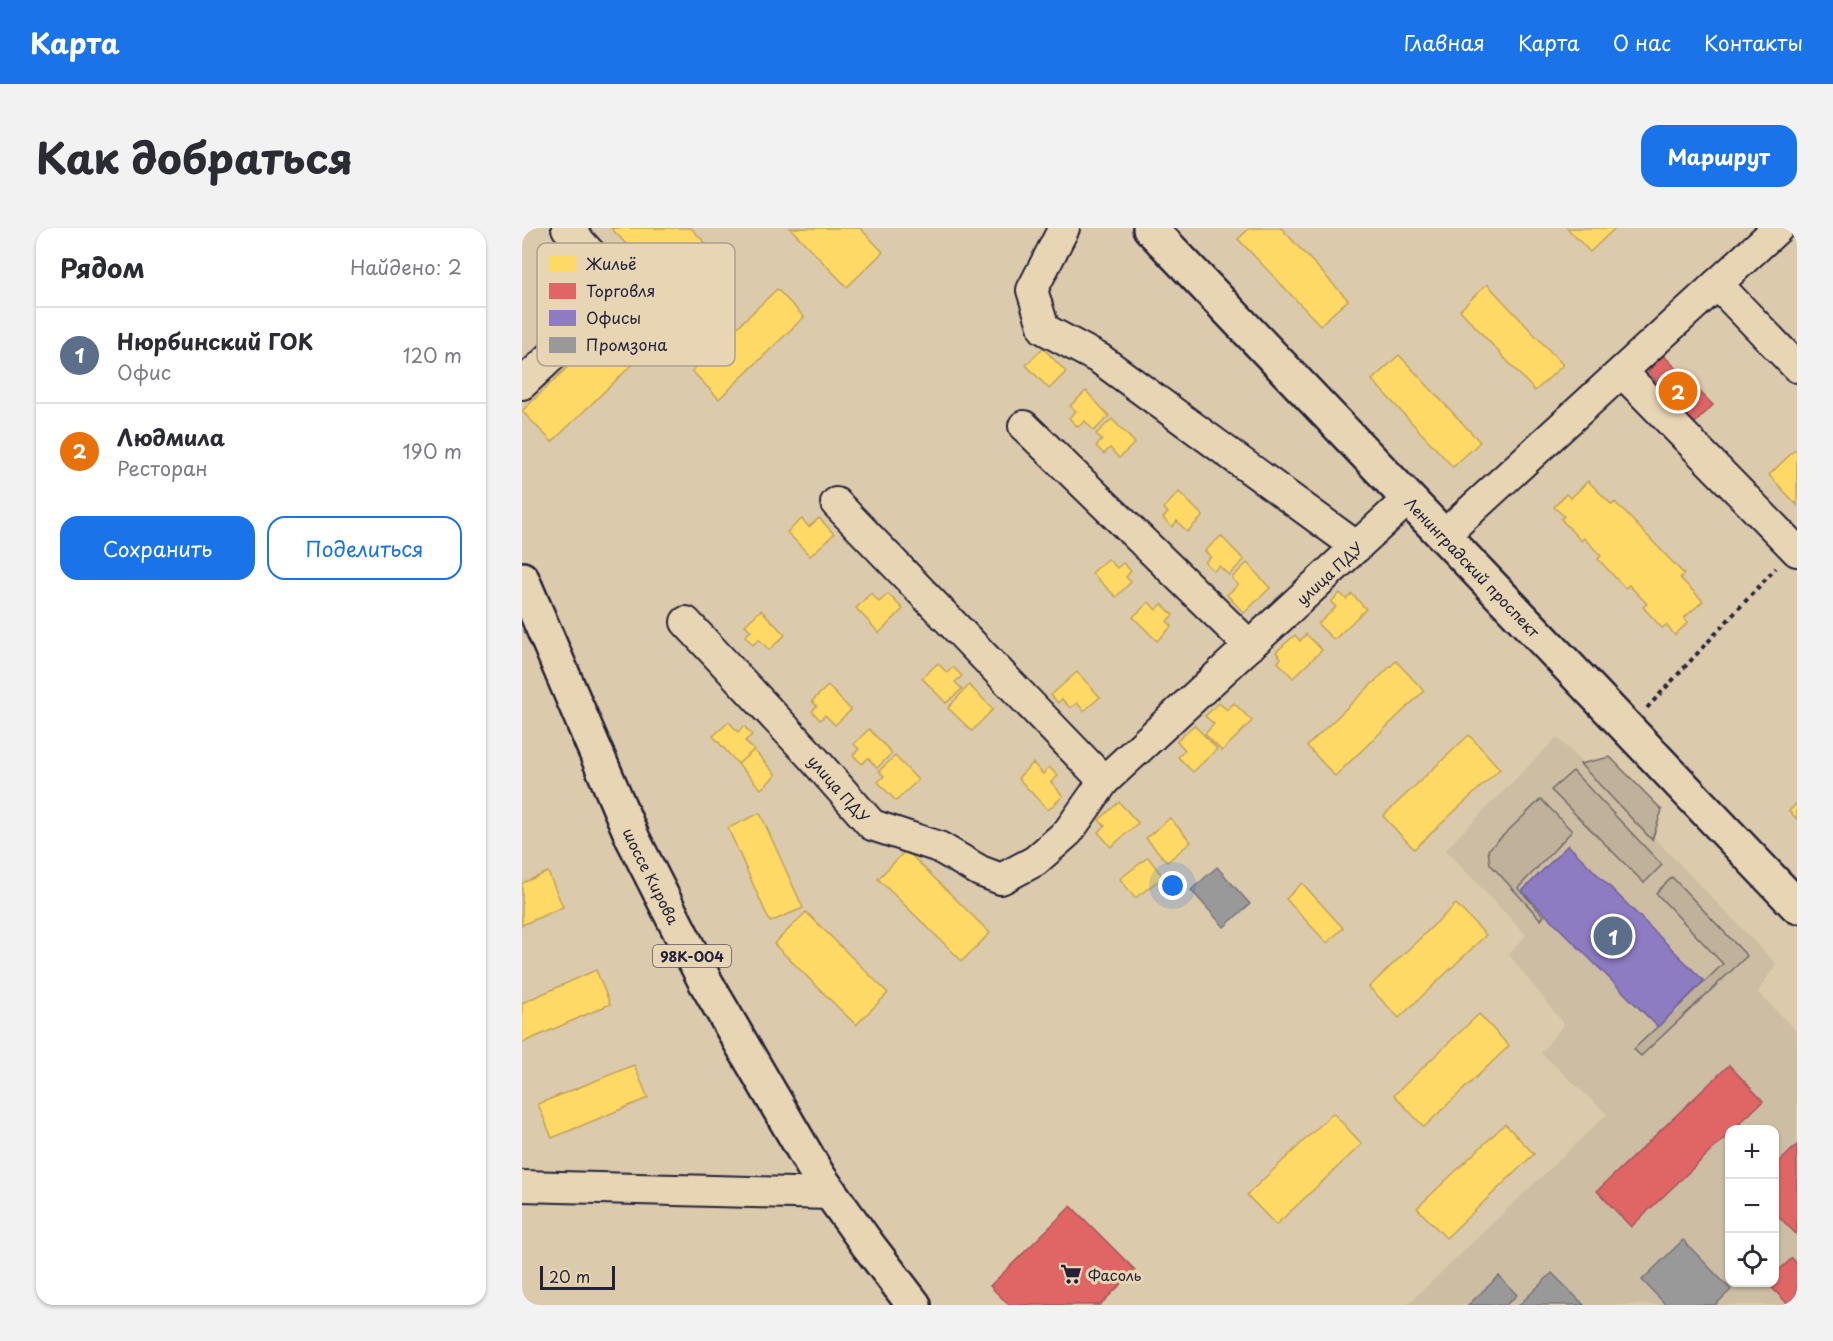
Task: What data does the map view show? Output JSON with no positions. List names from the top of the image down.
{
  "streets": {
    "main road": ["Ленинградский проспект", "шоссе Кирова", "98К-004"],
    "street": ["улица ПДУ"]
  },
  "crossings": [
    ["Ленинградский проспект", "улица ПДУ"]
  ],
  "places": {
    "supermarket": ["Фасоль"]
  },
  "legend": [
    "Жильё",
    "Торговля",
    "Офисы",
    "Промзона"
  ],
  "scale_bar": "20 m",
  "page": {
    "header": "Карта",
    "nav": [
      "Главная",
      "Карта",
      "О нас",
      "Контакты"
    ],
    "title": "Как добраться",
    "buttons": [
      "Маршрут",
      ["Сохранить", "Поделиться"]
    ],
    "heading": ["Рядом", "Найдено: 2"],
    "list": [
      {
        "mark": "1",
        "name": "Нюрбинский ГОК",
        "note": "Офис",
        "value": "120 m"
      },
      {
        "mark": "2",
        "name": "Людмила",
        "note": "Ресторан",
        "value": "190 m"
      }
    ],
    "pins": ["2", "1"],
    "map_buttons": ["+", "−"],
    "scale": "20 m"
  }
}
